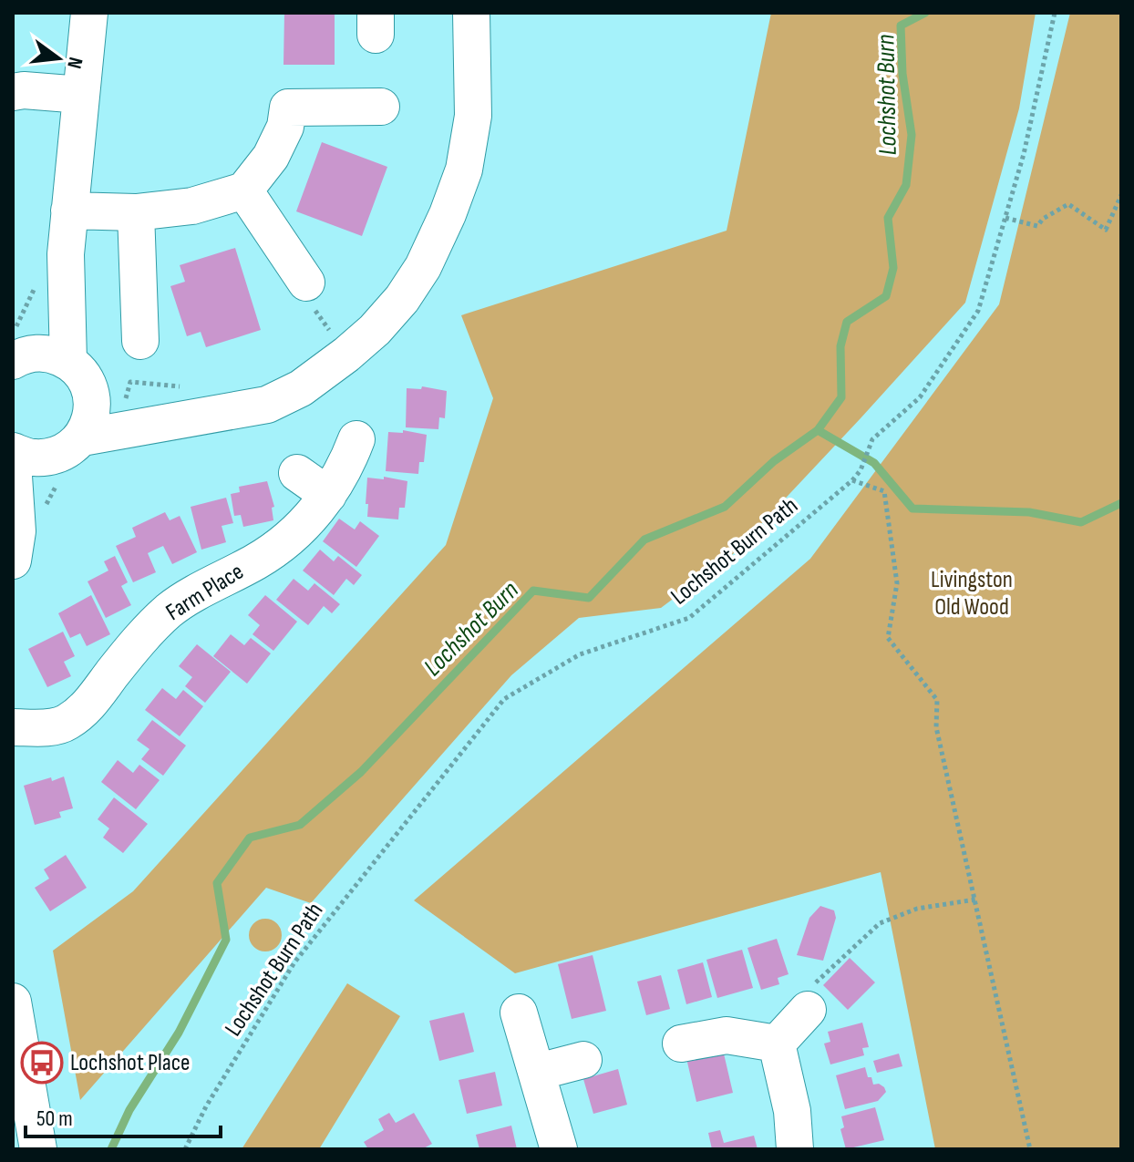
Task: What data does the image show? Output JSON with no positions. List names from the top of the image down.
{
  "streets": {
    "street": ["Farm Place"],
    "path": ["Lochshot Burn Path"]
  },
  "water": ["Lochshot Burn"],
  "parks": ["Livingston Old Wood"],
  "places": {
    "bus stop": ["Lochshot Place"]
  },
  "scale_bar": "50 m",
  "north": "right"
}
